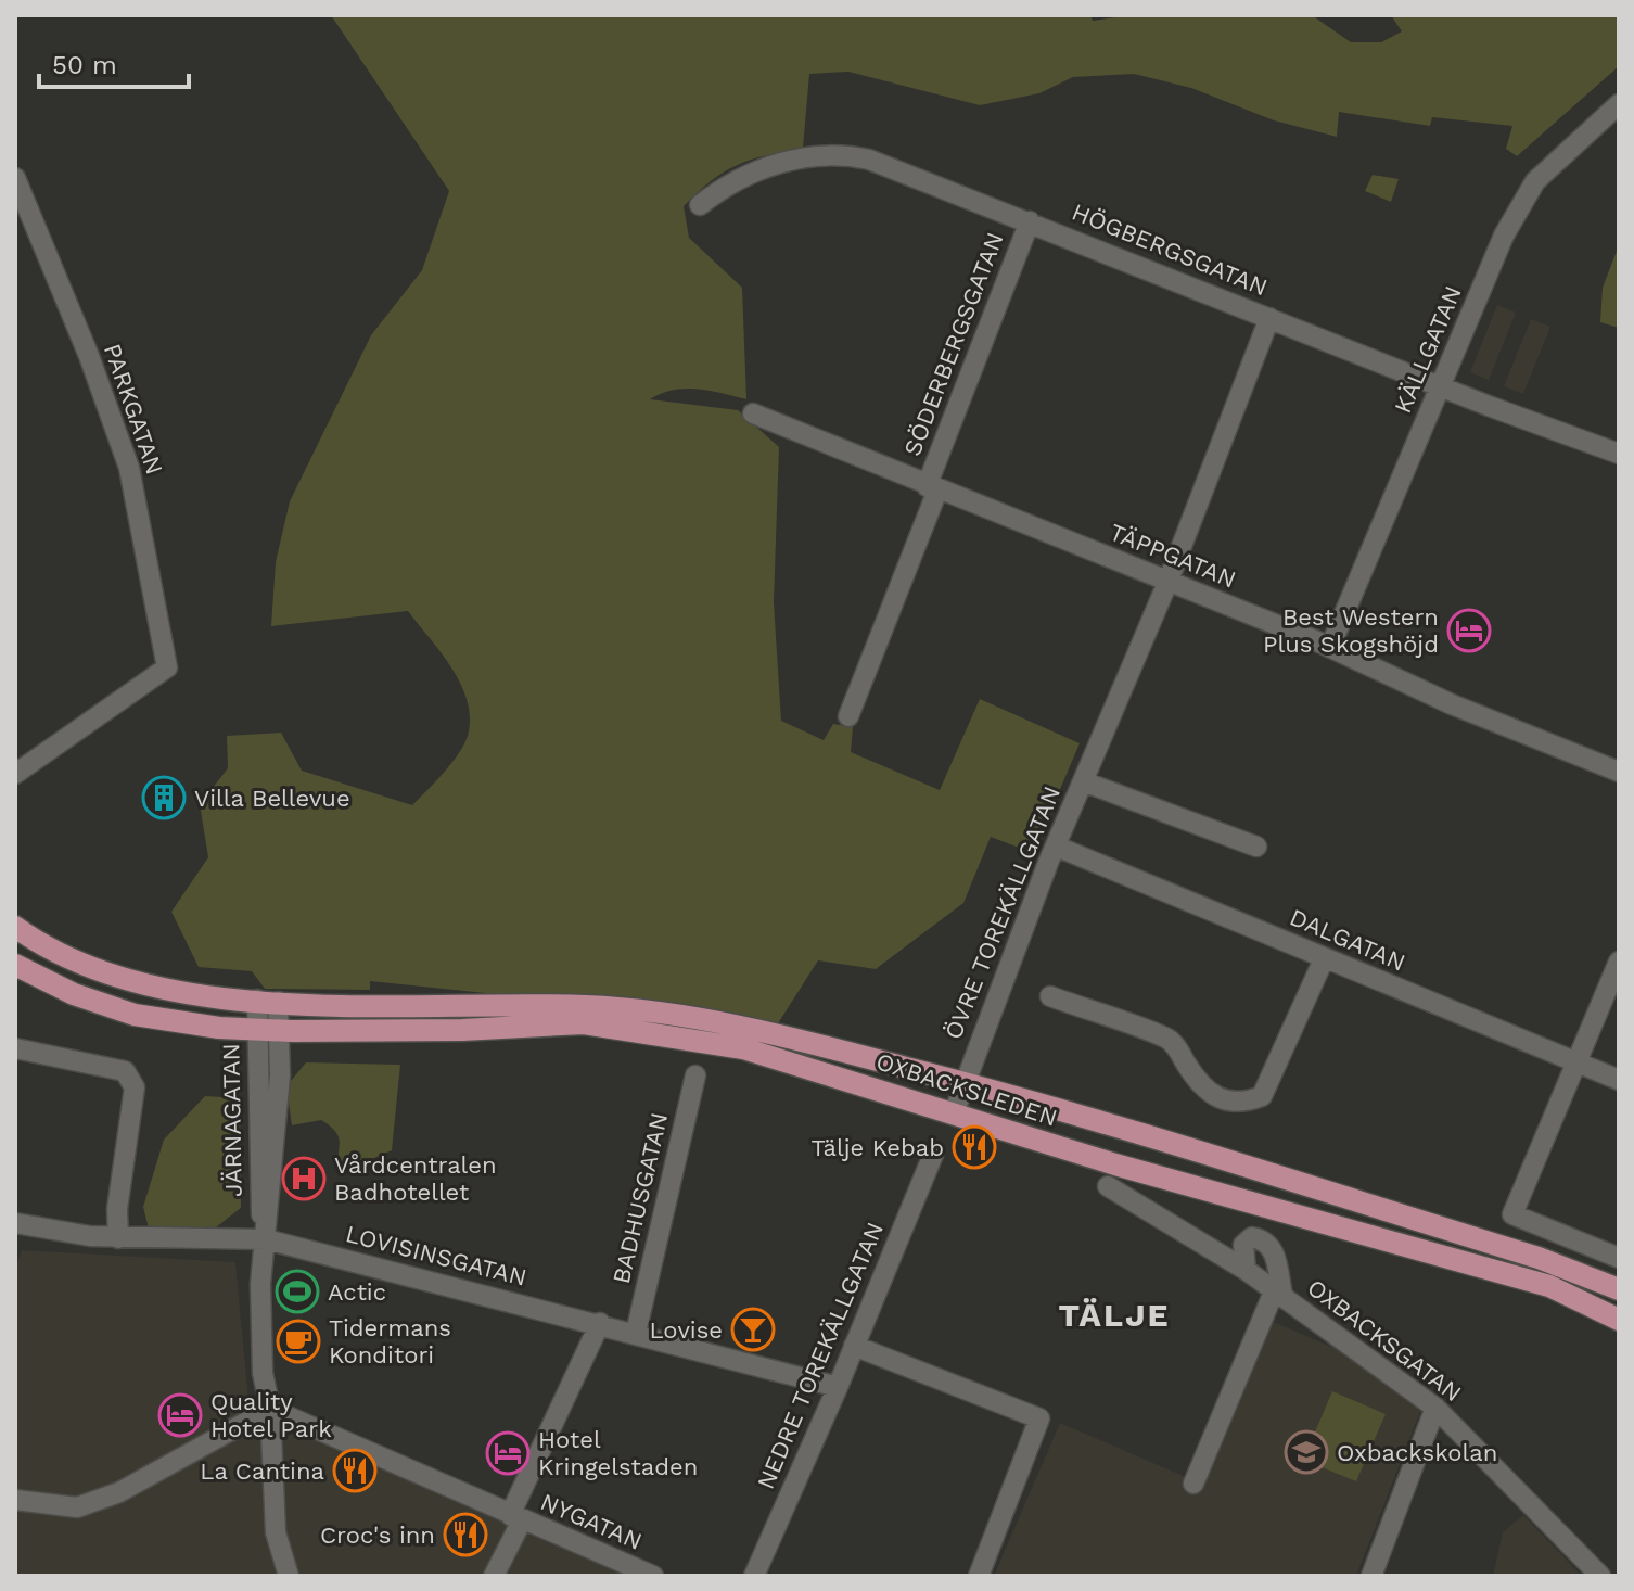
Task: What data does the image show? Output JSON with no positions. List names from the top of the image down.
{
  "streets": {
    "main road": ["OXBACKSLEDEN"],
    "street": [
      "HÖGBERGSGATAN",
      "SÖDERBERGSGATAN",
      "KÄLLGATAN",
      "PARKGATAN",
      "TÄPPGATAN",
      "ÖVRE TOREKÄLLGATAN",
      "DALGATAN",
      "JÄRNAGATAN",
      "BADHUSGATAN",
      "LOVISINSGATAN",
      "OXBACKSGATAN",
      "NEDRE TOREKÄLLGATAN",
      "NYGATAN"
    ]
  },
  "crossings": [
    ["HÖGBERGSGATAN", "SÖDERBERGSGATAN"],
    ["HÖGBERGSGATAN", "KÄLLGATAN"],
    ["HÖGBERGSGATAN", "ÖVRE TOREKÄLLGATAN"],
    ["SÖDERBERGSGATAN", "TÄPPGATAN"],
    ["KÄLLGATAN", "TÄPPGATAN"],
    ["TÄPPGATAN", "ÖVRE TOREKÄLLGATAN"],
    ["ÖVRE TOREKÄLLGATAN", "DALGATAN"],
    ["ÖVRE TOREKÄLLGATAN", "OXBACKSLEDEN"],
    ["OXBACKSLEDEN", "JÄRNAGATAN"],
    ["JÄRNAGATAN", "LOVISINSGATAN"],
    ["JÄRNAGATAN", "NYGATAN"],
    ["BADHUSGATAN", "LOVISINSGATAN"],
    ["LOVISINSGATAN", "NEDRE TOREKÄLLGATAN"]
  ],
  "districts": ["TÄLJE"],
  "places": {
    "hotel": ["Best Western Plus Skogshöjd", "Quality Hotel Park", "Hotel Kringelstaden"],
    "building": ["Villa Bellevue"],
    "restaurant": ["Tälje Kebab", "La Cantina", "Croc's inn"],
    "hospital": ["Vårdcentralen Badhotellet"],
    "sports": ["Actic"],
    "bar": ["Lovise"],
    "cafe": ["Tidermans Konditori"],
    "school or university": ["Oxbackskolan"]
  },
  "scale_bar": "50 m"
}
